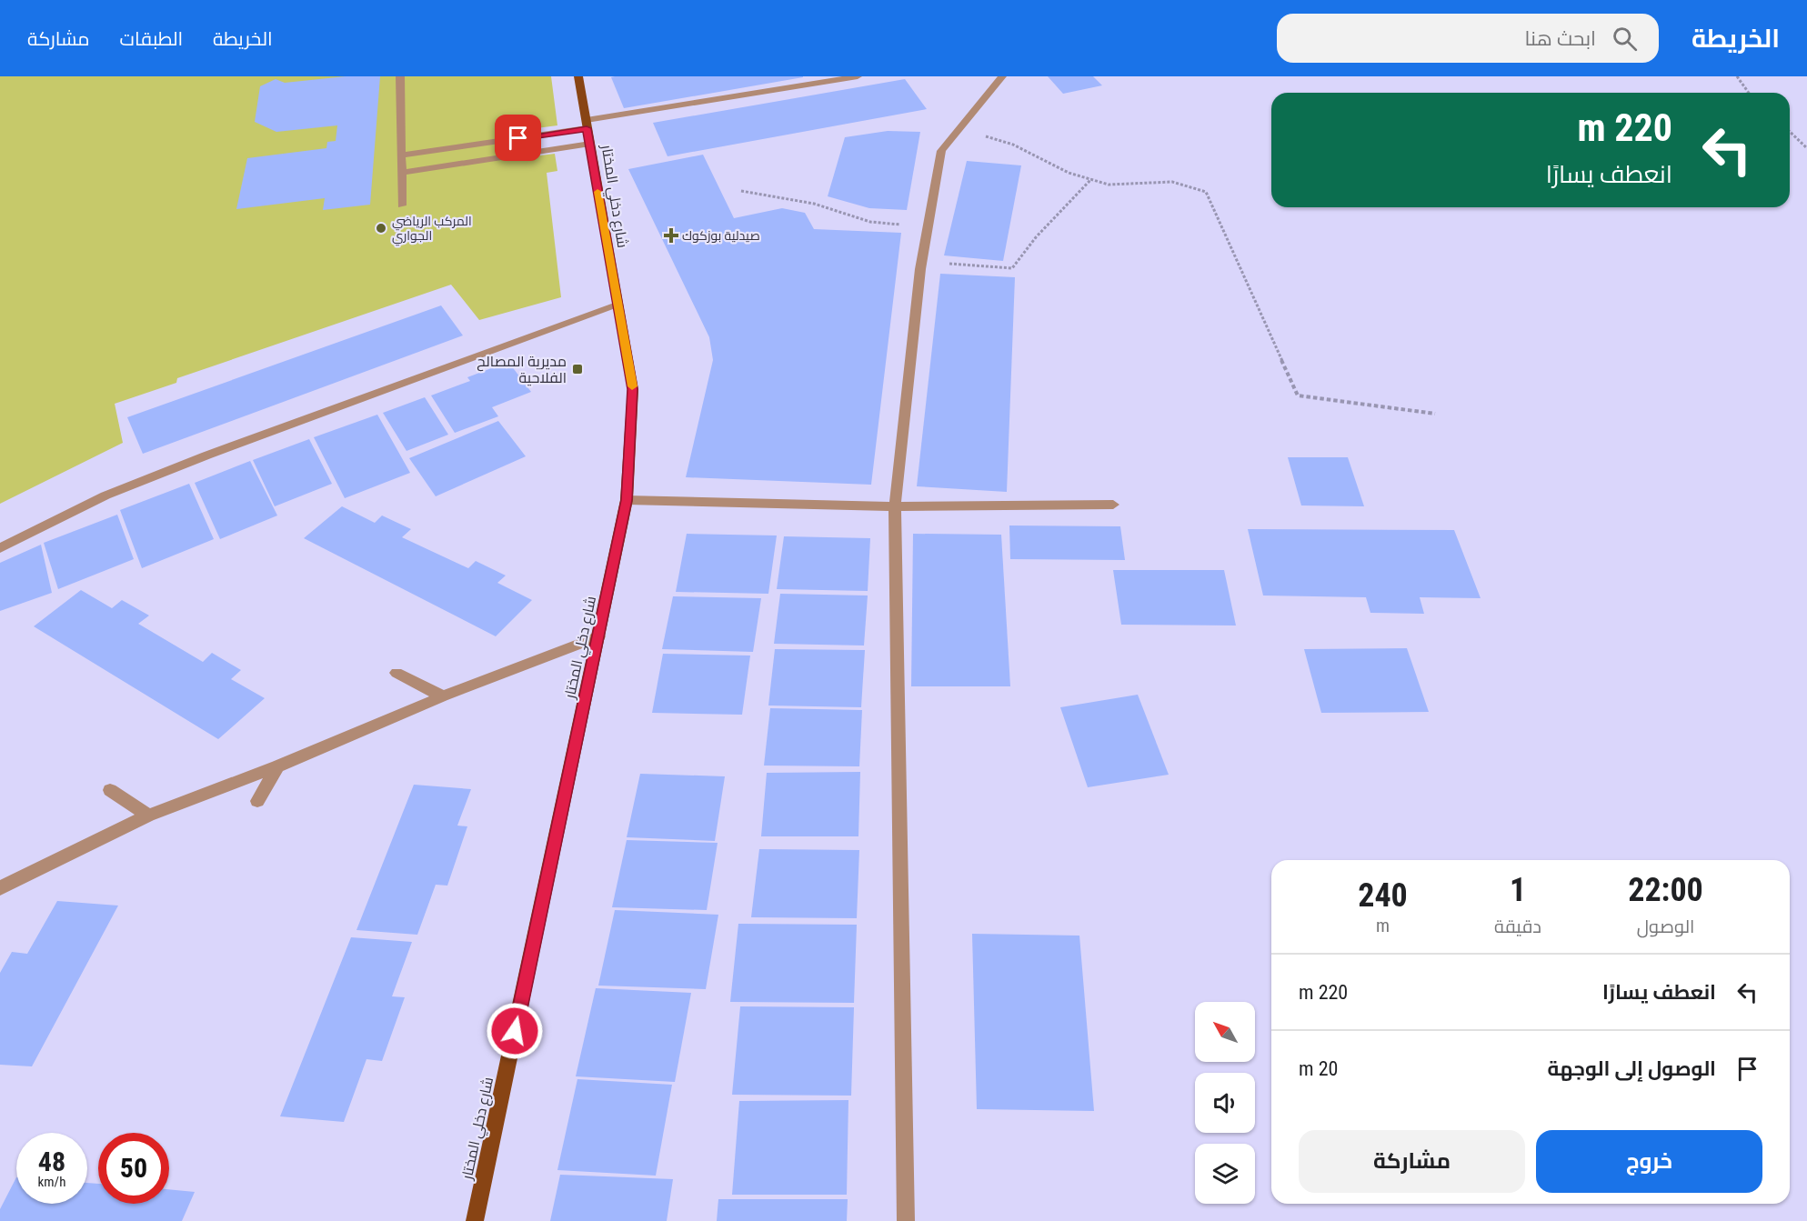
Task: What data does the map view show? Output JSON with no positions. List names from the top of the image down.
{
  "streets": {
    "main road": ["شارع دخلي المختار"]
  },
  "places": {
    "other": ["المركب الرياضي الجواري"],
    "health": ["صيدلية بوزكوك"],
    "transit": ["مديرية المصالح الفلاحية"]
  },
  "north": "top left",
  "page": {
    "header": "الخريطة",
    "search": "ابحث هنا",
    "nav": ["الخريطة", "الطبقات", "مشاركة"],
    "turn": ["220 m", "انعطف يسارًا"],
    "eta": [
      "22:00",
      "الوصول",
      "1",
      "دقيقة",
      "240",
      "m"
    ],
    "list": [
      {
        "name": "انعطف يسارًا",
        "value": "220 m"
      },
      {
        "name": "الوصول إلى الوجهة",
        "value": "20 m"
      }
    ],
    "buttons": ["خروج", "مشاركة"],
    "speed": "48 km/h",
    "limit": "50"
  }
}
